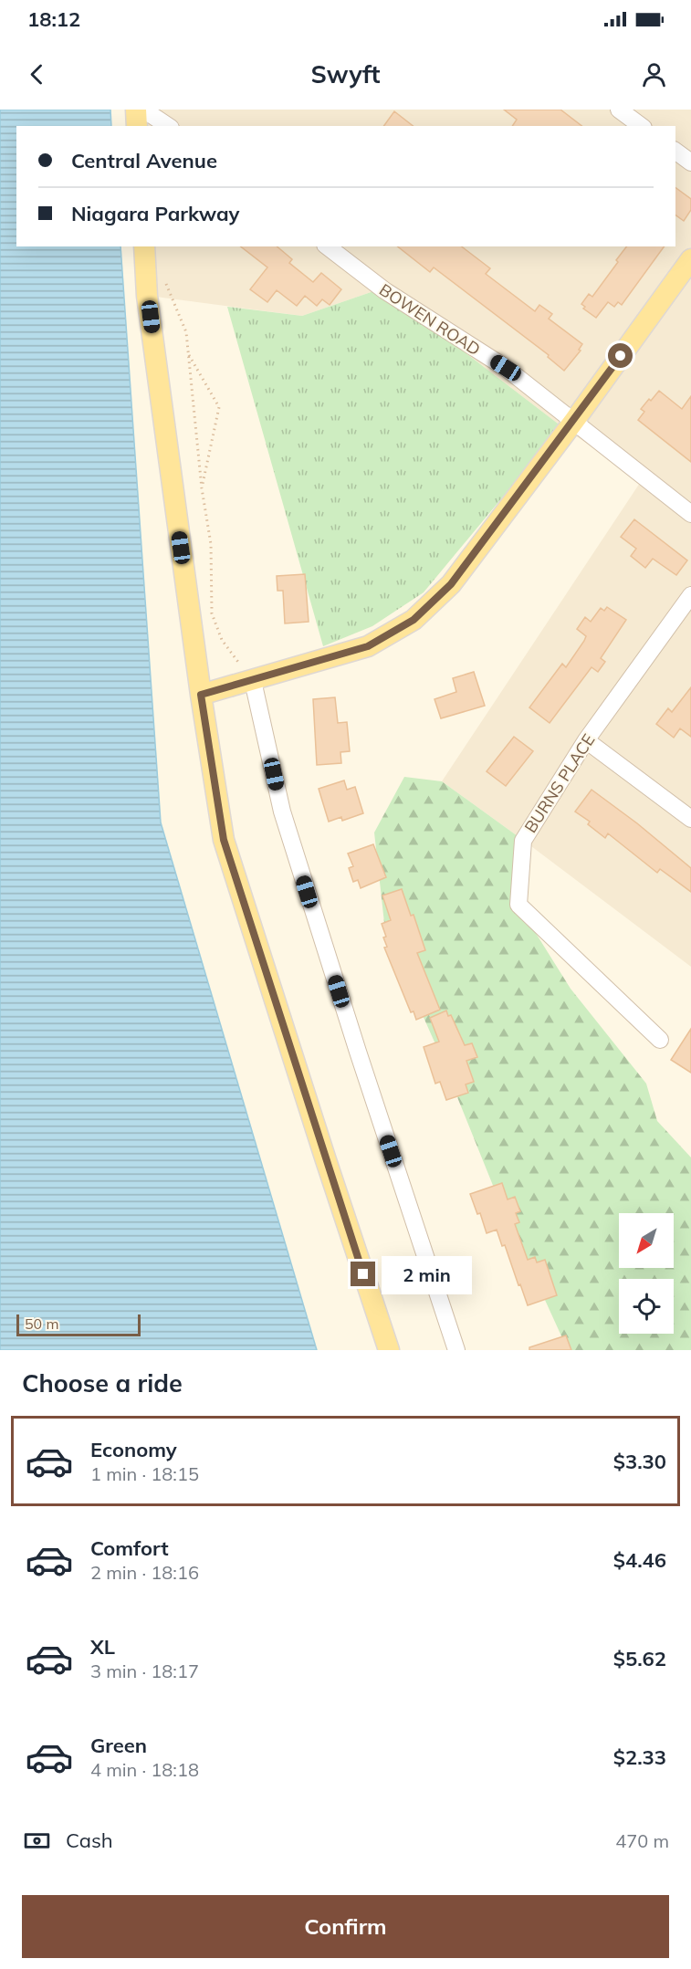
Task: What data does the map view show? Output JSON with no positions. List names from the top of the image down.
{
  "streets": {
    "street": ["BOWEN ROAD", "BURNS PLACE"]
  },
  "scale_bar": "50 m",
  "north": "bottom left",
  "page": {
    "status": "18:12",
    "header": "Swyft",
    "banner": ["Central Avenue", "Niagara Parkway"],
    "bubble": "2 min",
    "scale": "50 m",
    "heading": "Choose a ride",
    "list": [
      {
        "name": "Economy",
        "note": "1 min · 18:15",
        "value": "$3.30"
      },
      {
        "name": "Comfort",
        "note": "2 min · 18:16",
        "value": "$4.46"
      },
      {
        "name": "XL",
        "note": "3 min · 18:17",
        "value": "$5.62"
      },
      {
        "name": "Green",
        "note": "4 min · 18:18",
        "value": "$2.33"
      }
    ],
    "pay": ["Cash", "470 m"],
    "buttons": "Confirm"
  }
}
